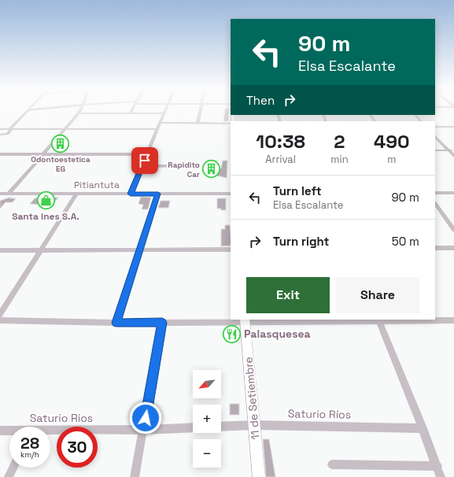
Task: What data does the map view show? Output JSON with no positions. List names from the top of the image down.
{
  "streets": {
    "main road": ["11 de Setiembre"],
    "street": ["Pitiantuta", "Saturio Ríos"]
  },
  "crossings": [
    ["11 de Setiembre", "Saturio Ríos"]
  ],
  "places": {
    "building": ["Odontoestetica EG", "Rapidito Car"],
    "shop": ["Santa Ines S.A."],
    "restaurant": ["Palasquesea"]
  },
  "north": "bottom left",
  "page": {
    "turn": ["90 m", "Elsa Escalante"],
    "then": "Then",
    "eta": [
      "10:38",
      "Arrival",
      "2",
      "min",
      "490",
      "m"
    ],
    "list": [
      {
        "name": "Turn left",
        "note": "Elsa Escalante",
        "value": "90 m"
      },
      {
        "name": "Turn right",
        "value": "50 m"
      }
    ],
    "buttons": ["Exit", "Share"],
    "map_buttons": ["+", "−"],
    "speed": "28 km/h",
    "limit": "30"
  }
}
